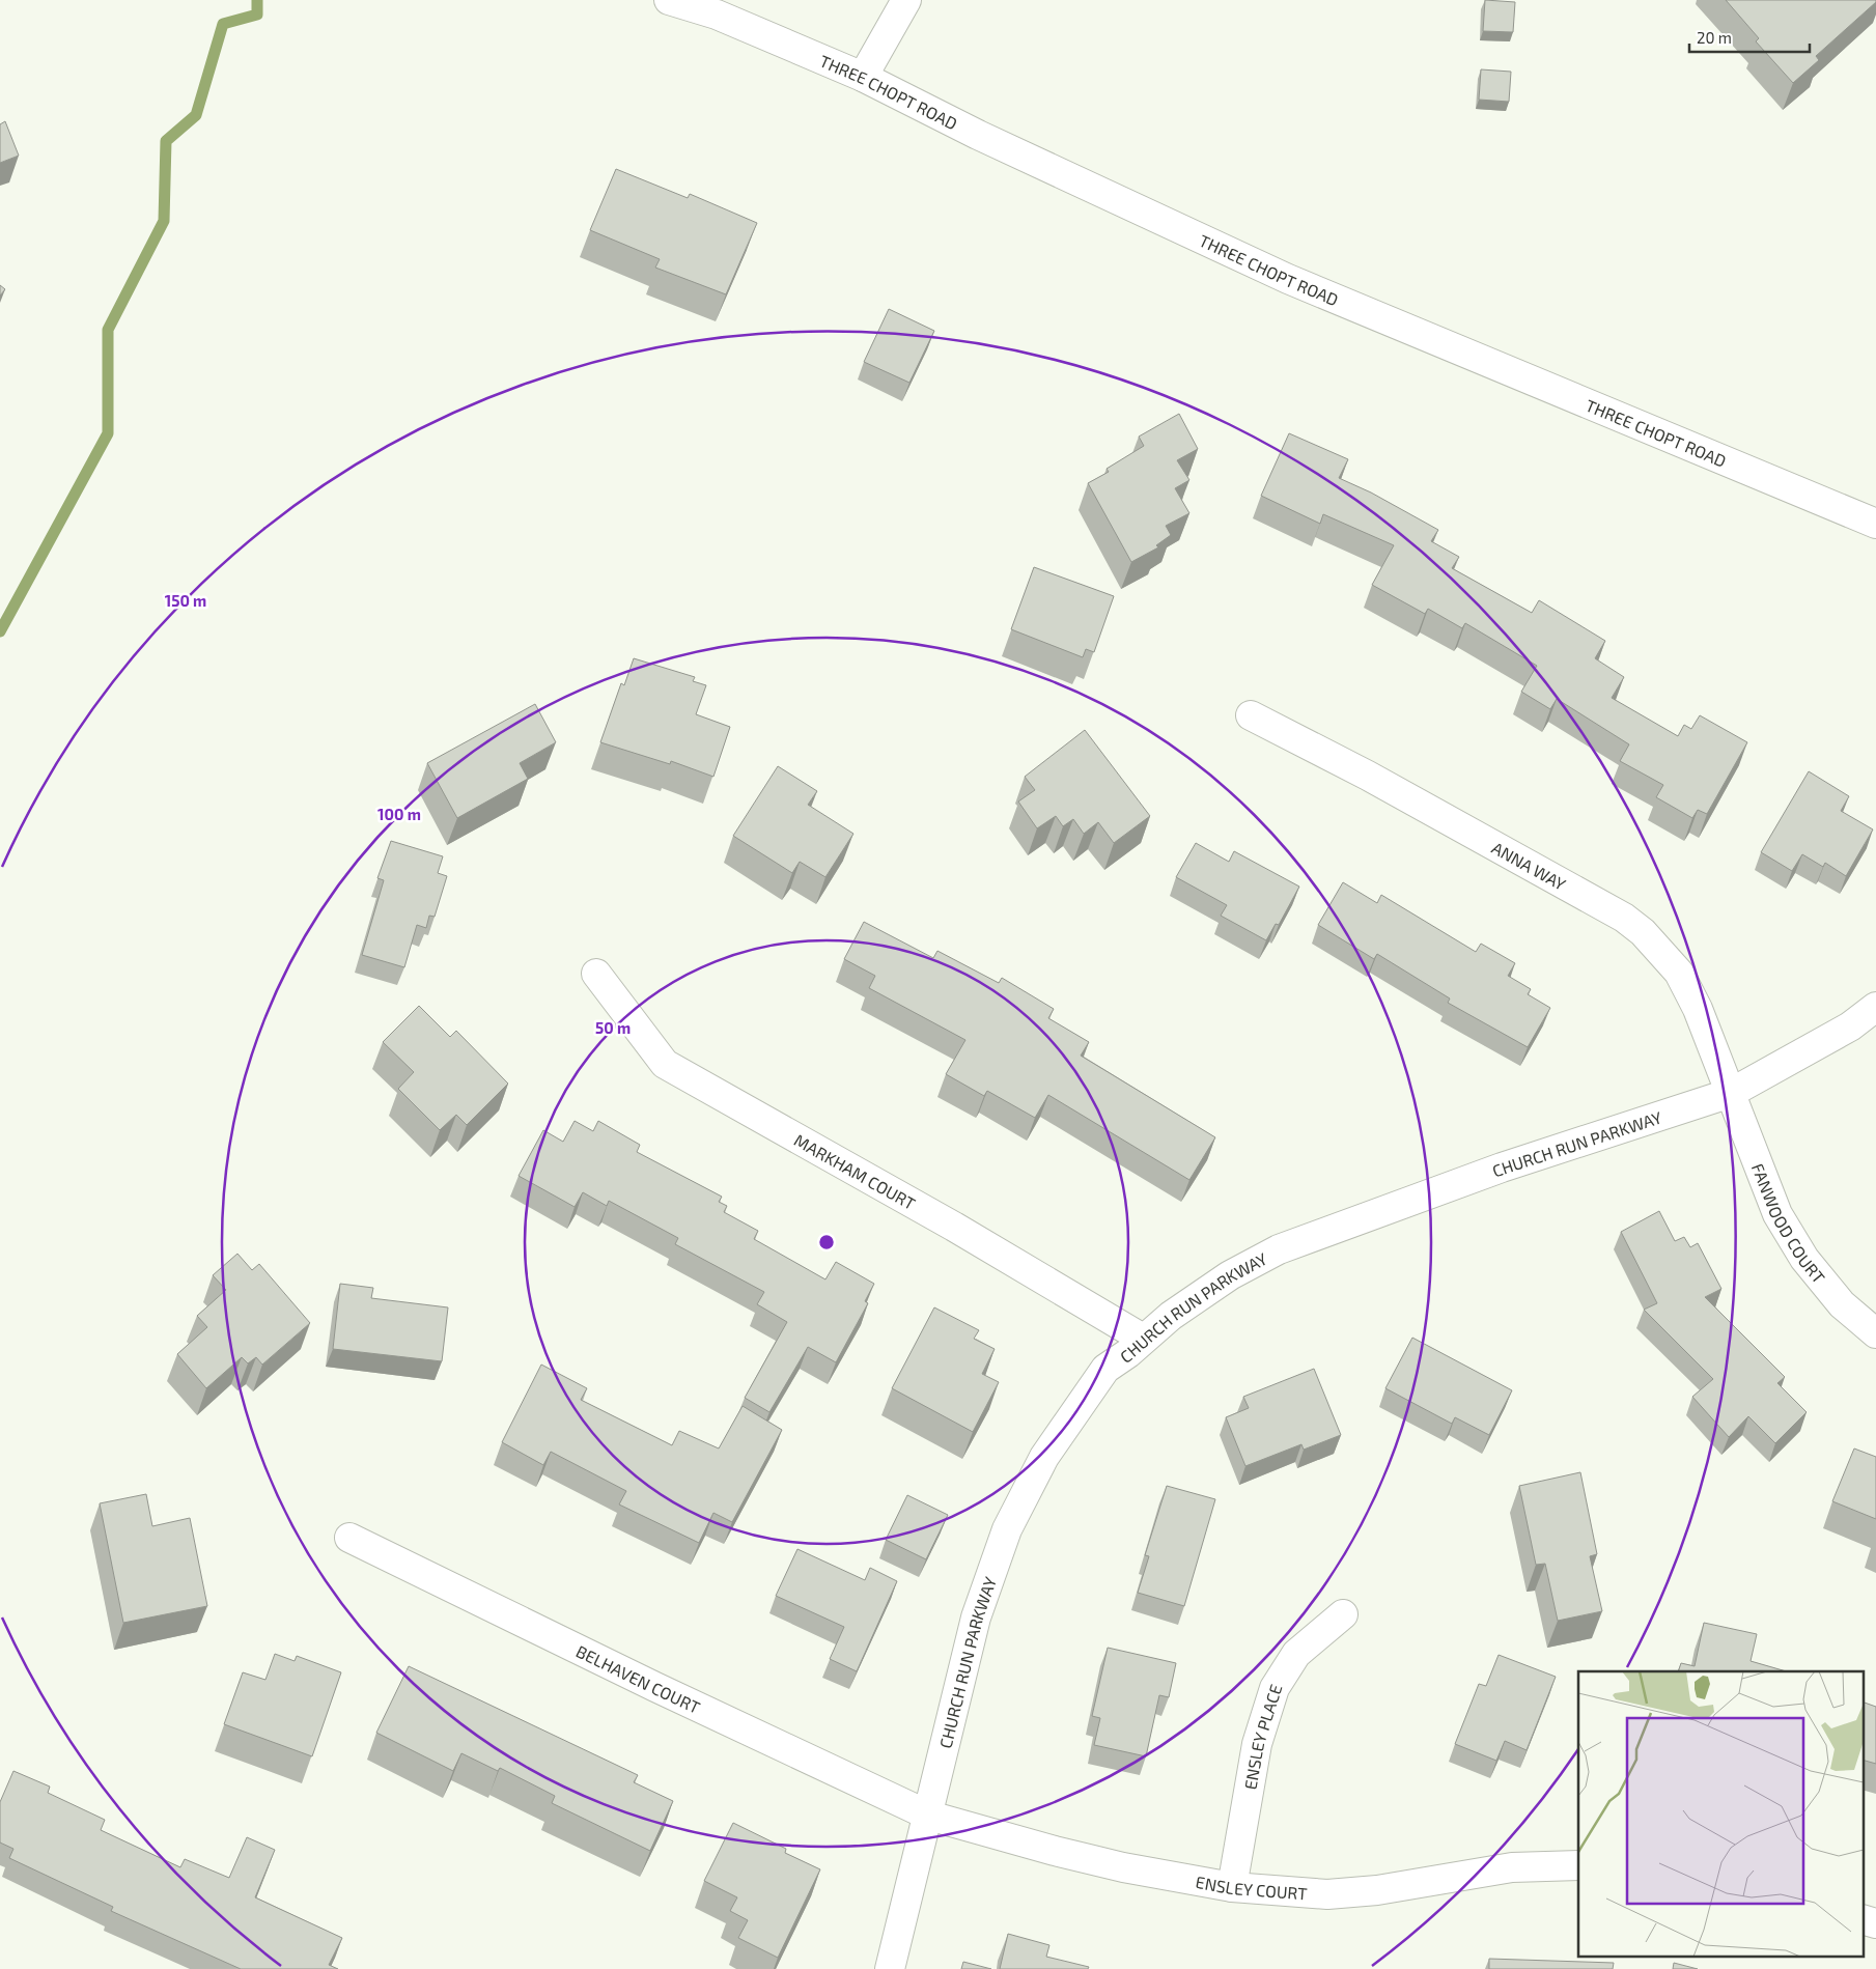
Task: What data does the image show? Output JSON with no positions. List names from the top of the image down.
{
  "streets": {
    "street": [
      "THREE CHOPT ROAD",
      "ANNA WAY",
      "CHURCH RUN PARKWAY",
      "MARKHAM COURT",
      "FANWOOD COURT",
      "BELHAVEN COURT",
      "ENSLEY PLACE",
      "ENSLEY COURT"
    ]
  },
  "crossings": [
    ["ANNA WAY", "CHURCH RUN PARKWAY"],
    ["ANNA WAY", "FANWOOD COURT"],
    ["CHURCH RUN PARKWAY", "MARKHAM COURT"],
    ["CHURCH RUN PARKWAY", "FANWOOD COURT"],
    ["CHURCH RUN PARKWAY", "BELHAVEN COURT"],
    ["CHURCH RUN PARKWAY", "ENSLEY COURT"],
    ["BELHAVEN COURT", "ENSLEY COURT"],
    ["ENSLEY PLACE", "ENSLEY COURT"]
  ],
  "scale_bar": "20 m",
  "rings": ["150 m", "100 m", "50 m"]
}
